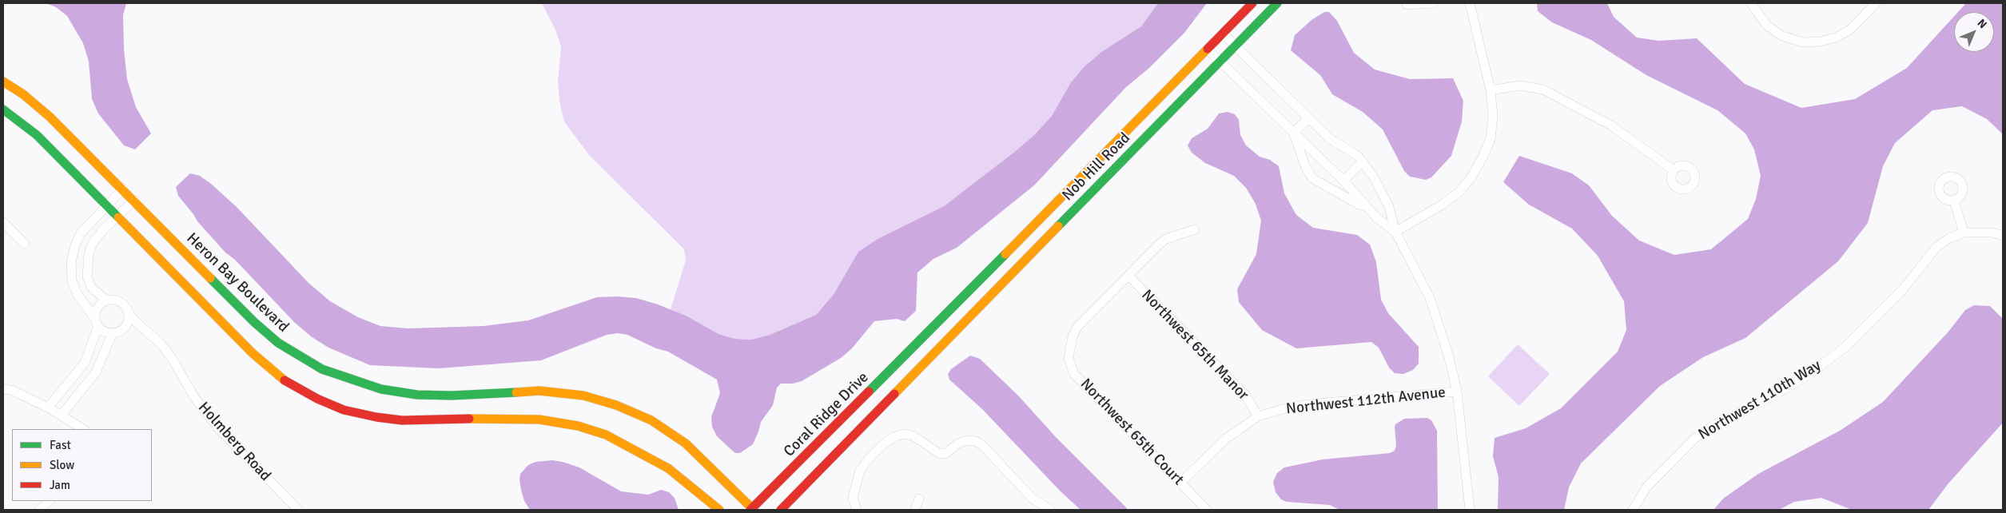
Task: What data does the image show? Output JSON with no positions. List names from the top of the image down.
{
  "streets": {
    "street": [
      "Nob Hill Road",
      "Heron Bay Boulevard",
      "Northwest 65th Manor",
      "Northwest 110th Way",
      "Northwest 112th Avenue",
      "Coral Ridge Drive",
      "Northwest 65th Court",
      "Holmberg Road"
    ]
  },
  "crossings": [
    ["Nob Hill Road", "Coral Ridge Drive"],
    ["Heron Bay Boulevard", "Coral Ridge Drive"],
    ["Northwest 65th Manor", "Northwest 112th Avenue"],
    ["Northwest 65th Manor", "Northwest 65th Court"],
    ["Northwest 112th Avenue", "Northwest 65th Court"]
  ],
  "legend": ["Fast", "Slow", "Jam"],
  "north": "top right"
}
